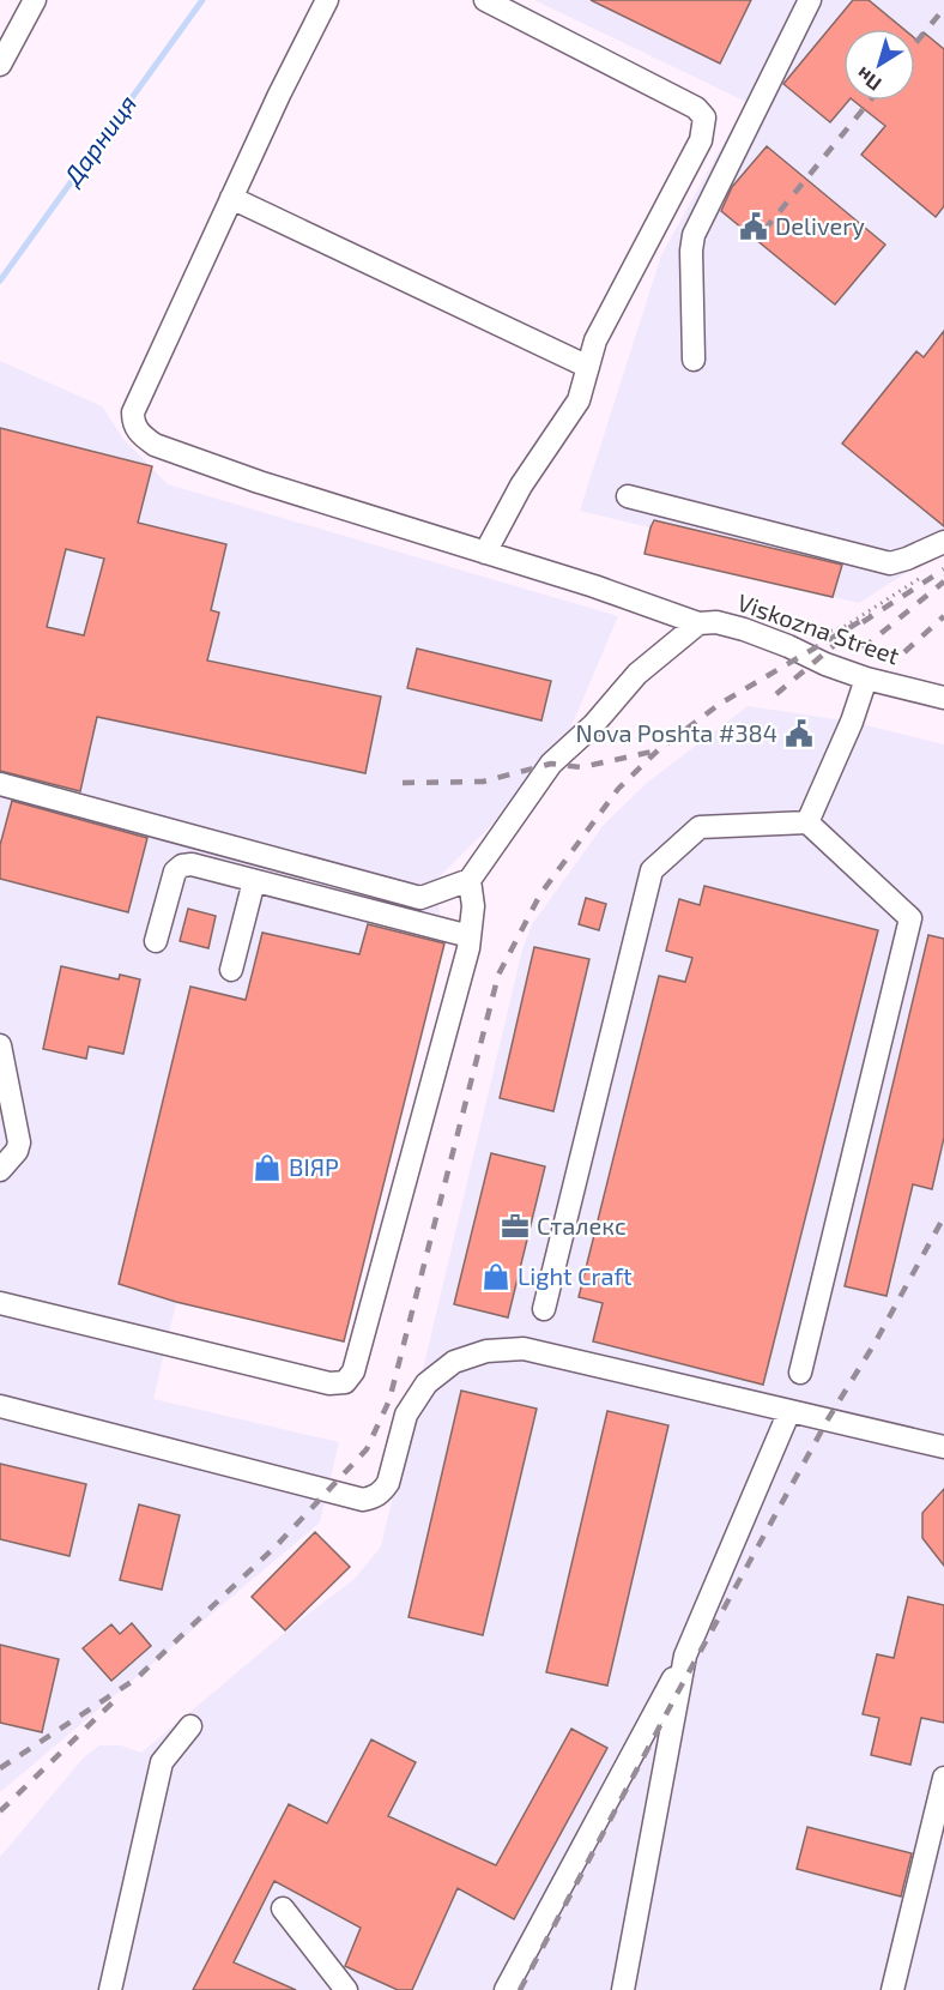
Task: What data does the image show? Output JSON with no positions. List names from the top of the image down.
{
  "streets": {
    "street": ["Viskozna Street"]
  },
  "water": ["Дарниця"],
  "places": {
    "public building": ["Delivery", "Nova Poshta #384"],
    "shop": ["ВІЯР", "Light Craft"],
    "office": ["Сталекс"]
  },
  "north": "bottom left"
}
